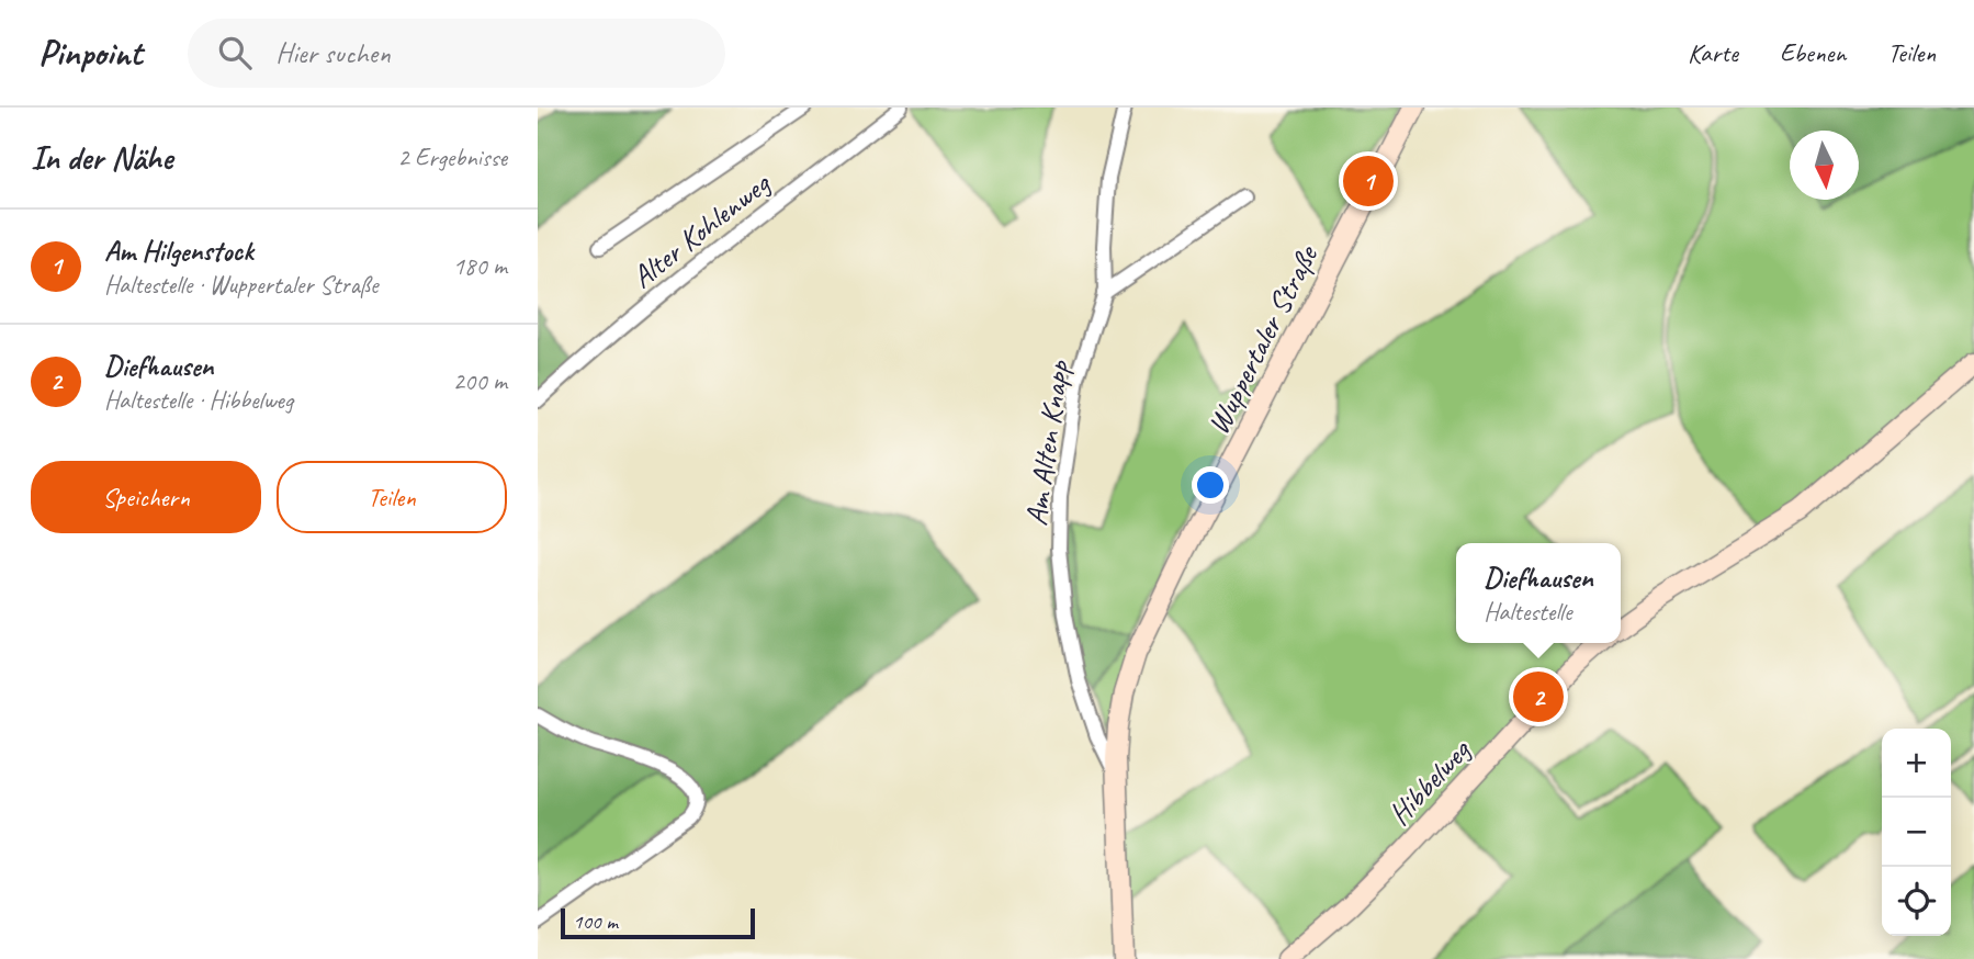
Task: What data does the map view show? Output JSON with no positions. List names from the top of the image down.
{
  "streets": {
    "main road": ["Wuppertaler Straße", "Hibbelweg"],
    "street": ["Alter Kohlenweg", "Am Alten Knapp"]
  },
  "crossings": [
    ["Wuppertaler Straße", "Am Alten Knapp"]
  ],
  "scale_bar": "100 m",
  "north": "bottom",
  "page": {
    "header": "Pinpoint",
    "search": "Hier suchen",
    "nav": ["Karte", "Ebenen", "Teilen"],
    "heading": ["In der Nähe", "2 Ergebnisse"],
    "pins": ["1", "2"],
    "list": [
      {
        "mark": "1",
        "name": "Am Hilgenstock",
        "note": "Haltestelle · Wuppertaler Straße",
        "value": "180 m"
      },
      {
        "mark": "2",
        "name": "Diefhausen",
        "note": "Haltestelle · Hibbelweg",
        "value": "200 m"
      }
    ],
    "buttons": ["Speichern", "Teilen"],
    "popup": ["Diefhausen", "Haltestelle"],
    "map_buttons": ["+", "−"],
    "scale": "100 m"
  }
}
